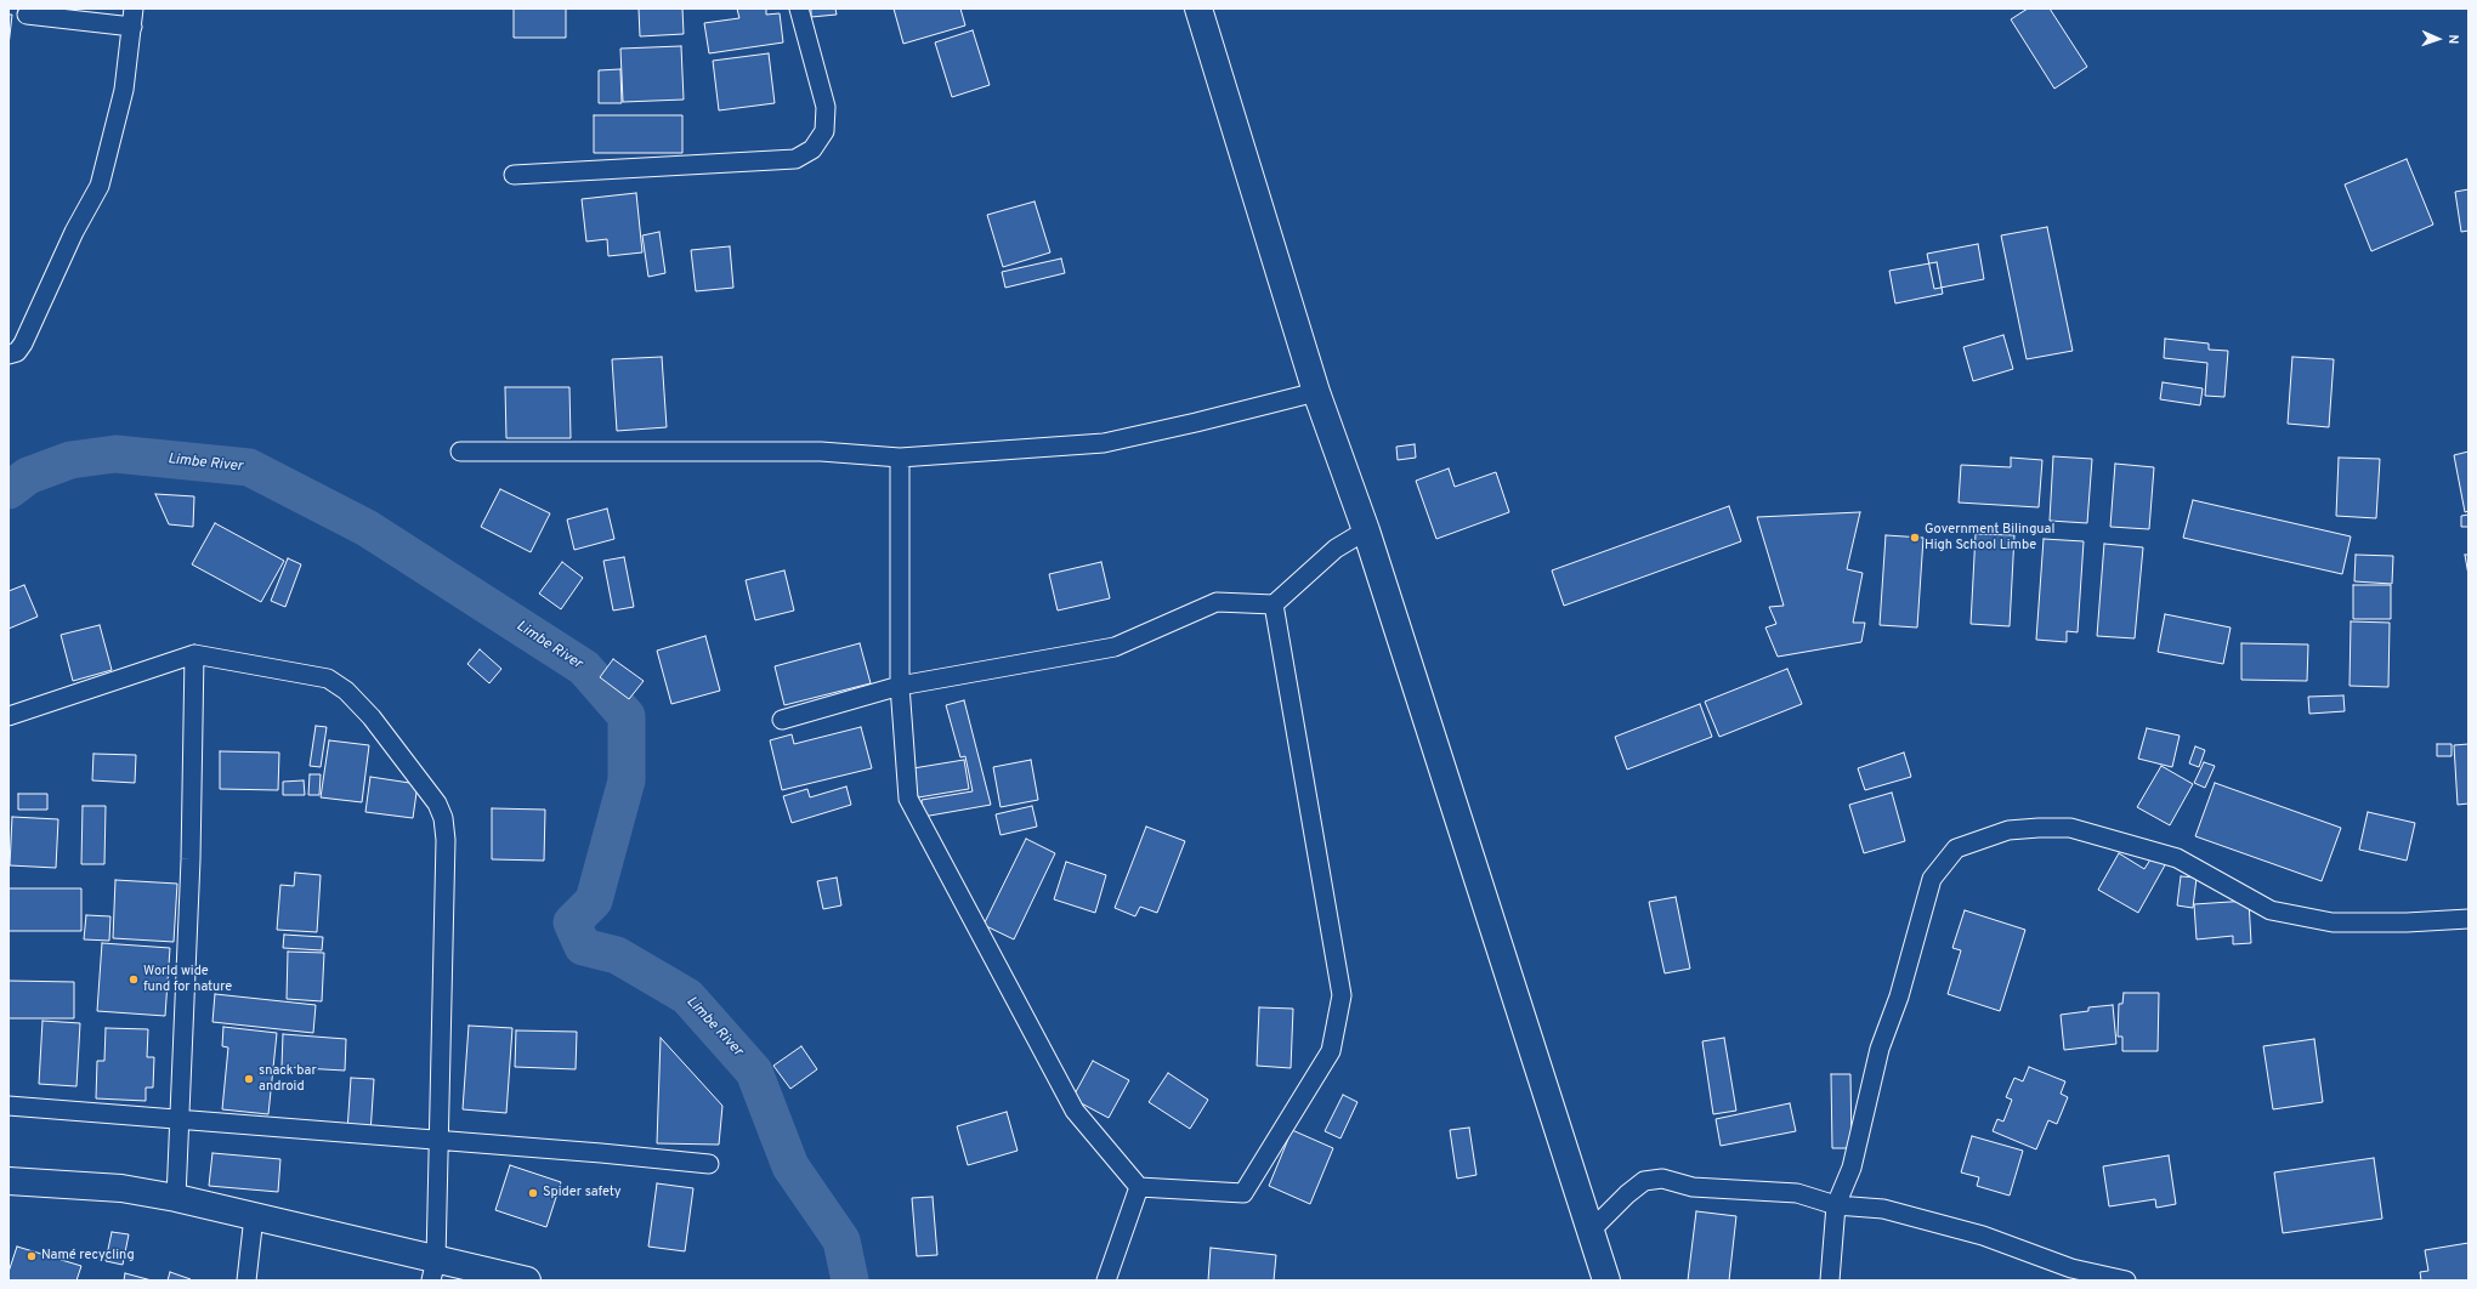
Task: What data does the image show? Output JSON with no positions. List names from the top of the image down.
{
  "water": ["Limbe River"],
  "places": [
    "Government Bilingual High School Limbe",
    "World wide fund for nature",
    "snack bar android",
    "Spider safety",
    "Namé recycling"
  ],
  "north": "right"
}
